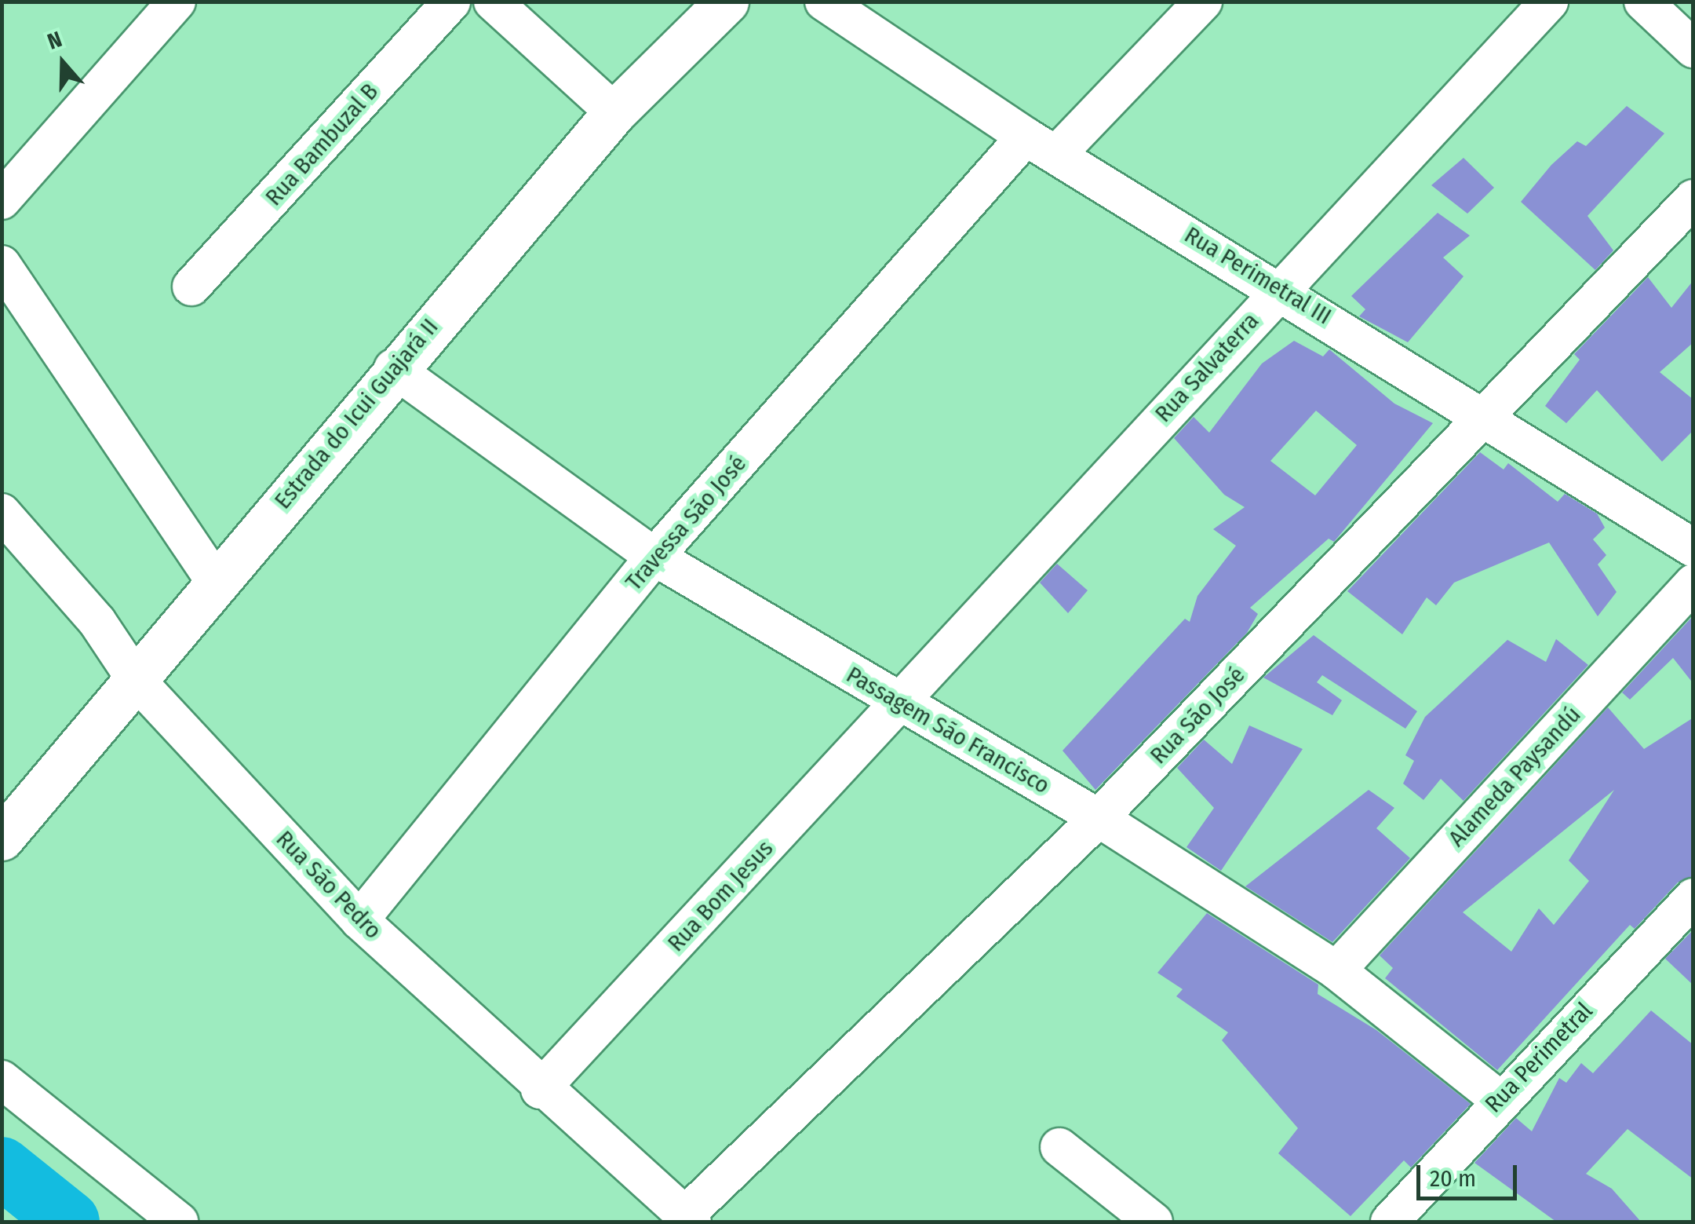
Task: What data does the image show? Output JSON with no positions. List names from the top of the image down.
{
  "streets": {
    "main road": ["Estrada do Icui Guajará II"],
    "street": [
      "Rua Bambuzal B",
      "Rua Perimetral III",
      "Rua Salvaterra",
      "Travessa São José",
      "Rua São José",
      "Passagem São Francisco",
      "Alameda Paysandú",
      "Rua São Pedro",
      "Rua Bom Jesus",
      "Rua Perimetral"
    ]
  },
  "crossings": [
    ["Rua Perimetral III", "Rua Salvaterra"],
    ["Rua Perimetral III", "Travessa São José"],
    ["Rua Perimetral III", "Rua São José"],
    ["Rua Salvaterra", "Passagem São Francisco"],
    ["Rua Salvaterra", "Rua Bom Jesus"],
    ["Estrada do Icui Guajará II", "Passagem São Francisco"],
    ["Estrada do Icui Guajará II", "Rua São Pedro"],
    ["Travessa São José", "Passagem São Francisco"],
    ["Travessa São José", "Rua São Pedro"],
    ["Rua São José", "Passagem São Francisco"],
    ["Rua São José", "Rua São Pedro"],
    ["Passagem São Francisco", "Alameda Paysandú"],
    ["Passagem São Francisco", "Rua Bom Jesus"],
    ["Passagem São Francisco", "Rua Perimetral"],
    ["Rua São Pedro", "Rua Bom Jesus"]
  ],
  "scale_bar": "20 m",
  "north": "top"
}
